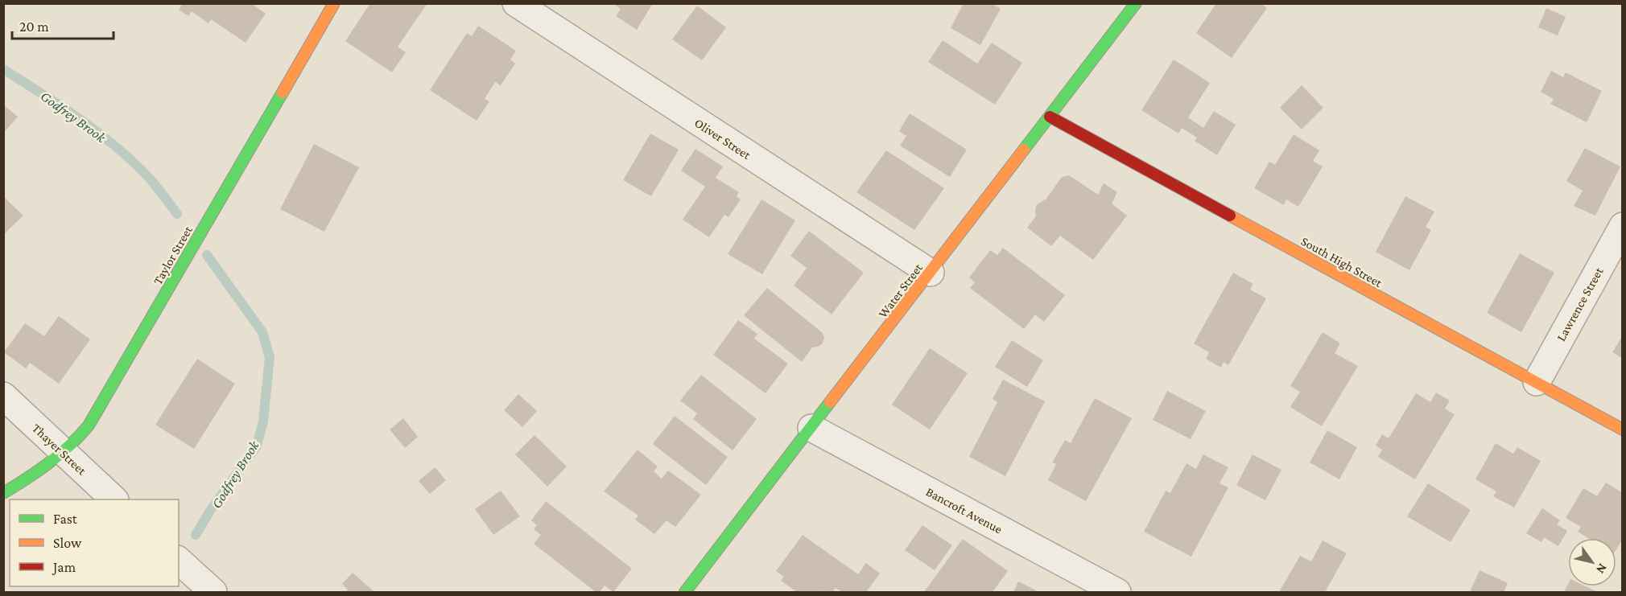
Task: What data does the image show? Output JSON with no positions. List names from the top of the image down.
{
  "streets": {
    "street": [
      "Oliver Street",
      "Taylor Street",
      "South High Street",
      "Water Street",
      "Lawrence Street",
      "Thayer Street",
      "Bancroft Avenue"
    ]
  },
  "crossings": [
    ["Oliver Street", "Water Street"],
    ["Taylor Street", "Thayer Street"],
    ["South High Street", "Water Street"],
    ["South High Street", "Lawrence Street"],
    ["Water Street", "Bancroft Avenue"]
  ],
  "water": ["Godfrey Brook"],
  "legend": ["Fast", "Slow", "Jam"],
  "scale_bar": "20 m",
  "north": "bottom right"
}
